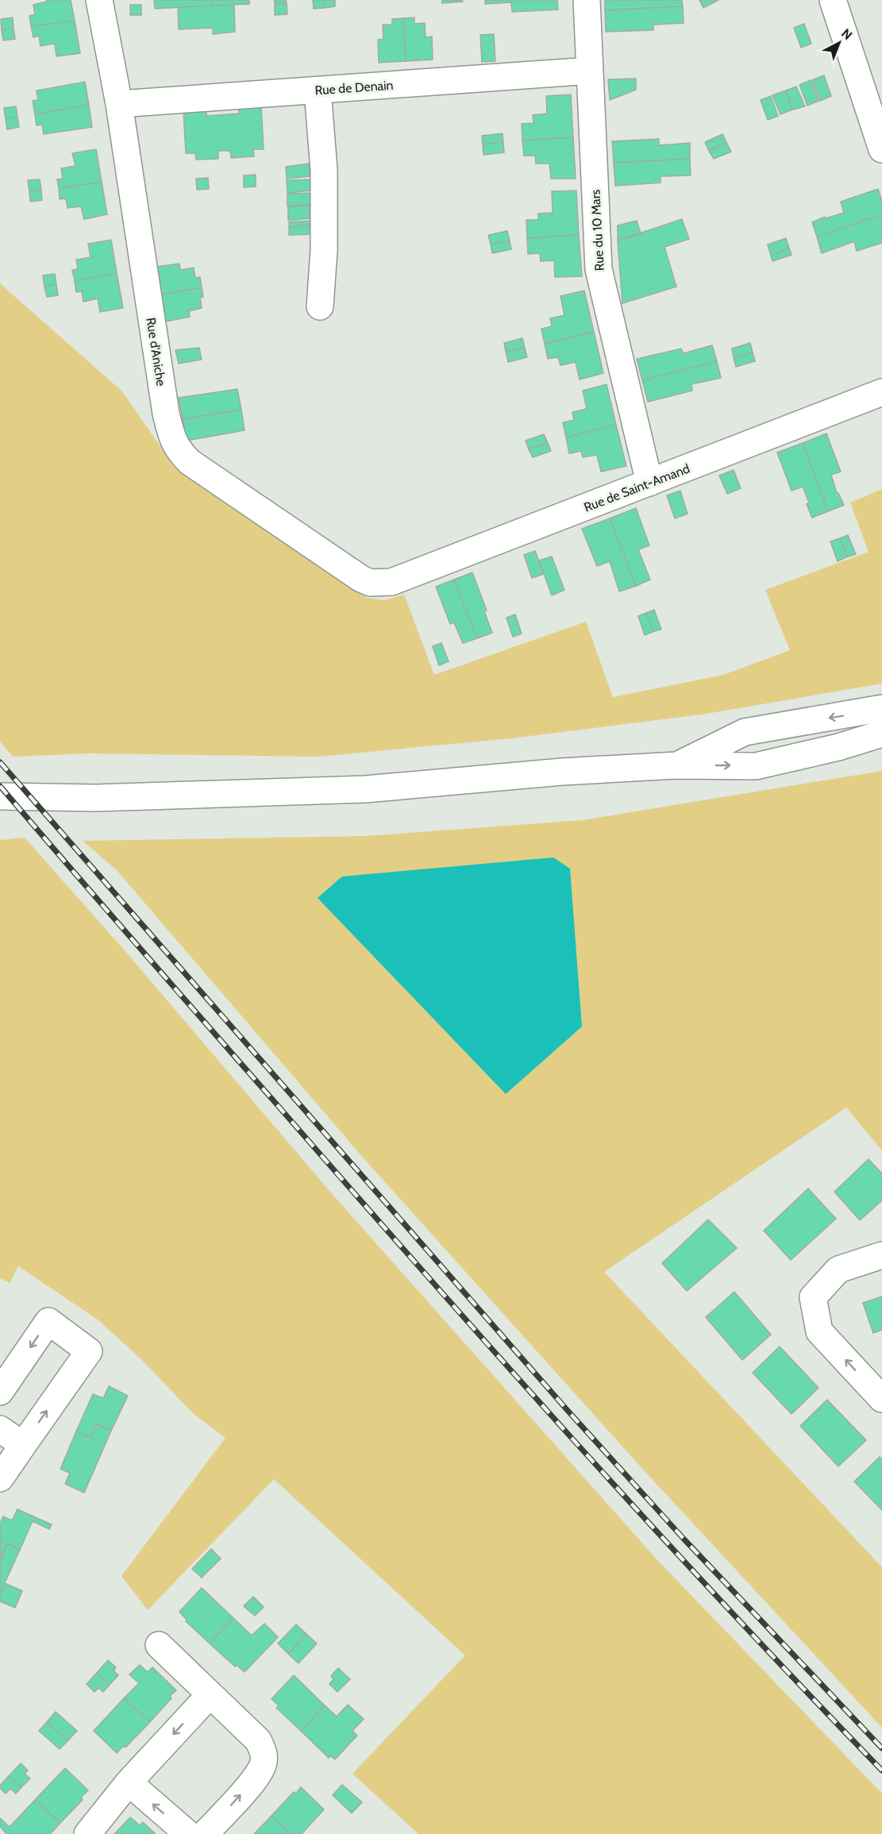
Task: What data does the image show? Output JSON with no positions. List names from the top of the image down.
{
  "streets": {
    "street": [
      "Rue de Denain",
      "Rue du 10 Mars",
      "Rue d'Aniche",
      "Rue de Saint-Amand"
    ]
  },
  "crossings": [
    ["Rue de Denain", "Rue du 10 Mars"],
    ["Rue de Denain", "Rue d'Aniche"],
    ["Rue du 10 Mars", "Rue de Saint-Amand"],
    ["Rue d'Aniche", "Rue de Saint-Amand"]
  ],
  "north": "top right"
}
